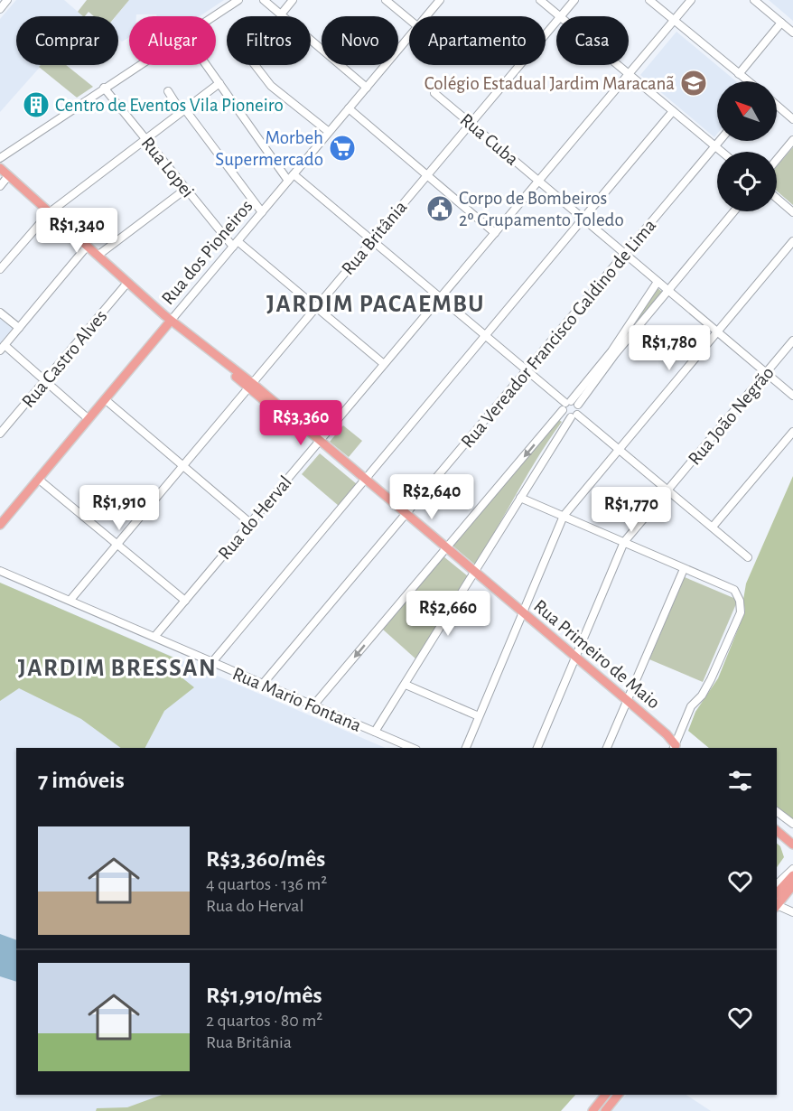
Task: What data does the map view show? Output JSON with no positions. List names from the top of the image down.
{
  "streets": {
    "main road": ["Rua dos Pioneiros", "Rua Primeiro de Maio"],
    "street": [
      "Rua Cuba",
      "Rua Lopei",
      "Rua Britânia",
      "Rua Vereador Francisco Galdino de Lima",
      "Rua Castro Alves",
      "Rua João Negrão",
      "Rua do Herval",
      "Rua Mario Fontana"
    ]
  },
  "crossings": [
    ["Rua Cuba", "Rua Britânia"],
    ["Rua Cuba", "Rua Vereador Francisco Galdino de Lima"],
    ["Rua Cuba", "Rua João Negrão"],
    ["Rua Cuba", "Rua do Herval"],
    ["Rua Lopei", "Rua Britânia"],
    ["Rua Lopei", "Rua dos Pioneiros"],
    ["Rua Lopei", "Rua do Herval"],
    ["Rua Britânia", "Rua Primeiro de Maio"],
    ["Rua Britânia", "Rua Mario Fontana"],
    ["Rua dos Pioneiros", "Rua Primeiro de Maio"],
    ["Rua Vereador Francisco Galdino de Lima", "Rua Primeiro de Maio"],
    ["Rua Vereador Francisco Galdino de Lima", "Rua Mario Fontana"],
    ["Rua Castro Alves", "Rua Primeiro de Maio"],
    ["Rua João Negrão", "Rua Primeiro de Maio"],
    ["Rua do Herval", "Rua Primeiro de Maio"],
    ["Rua do Herval", "Rua Mario Fontana"]
  ],
  "districts": ["JARDIM PACAEMBU", "JARDIM BRESSAN"],
  "places": {
    "school or university": ["Colégio Estadual Jardim Maracanã"],
    "building": ["Centro de Eventos Vila Pioneiro"],
    "supermarket": ["Morbeh Supermercado"],
    "public building": ["Corpo de Bombeiros 2º Grupamento Toledo"]
  },
  "north": "top left",
  "page": {
    "chip": [
      "Comprar",
      "Alugar",
      "Filtros",
      "Novo",
      "Apartamento",
      "Casa"
    ],
    "price": [
      "R$1,340",
      "R$1,780",
      "R$3,360",
      "R$2,640",
      "R$1,910",
      "R$1,770",
      "R$2,660"
    ],
    "heading": "7 imóveis",
    "list": [
      {
        "name": "R$3,360/mês",
        "note": "4 quartos · 136 m² · Rua do Herval"
      },
      {
        "name": "R$1,910/mês",
        "note": "2 quartos · 80 m² · Rua Britânia"
      }
    ]
  }
}
